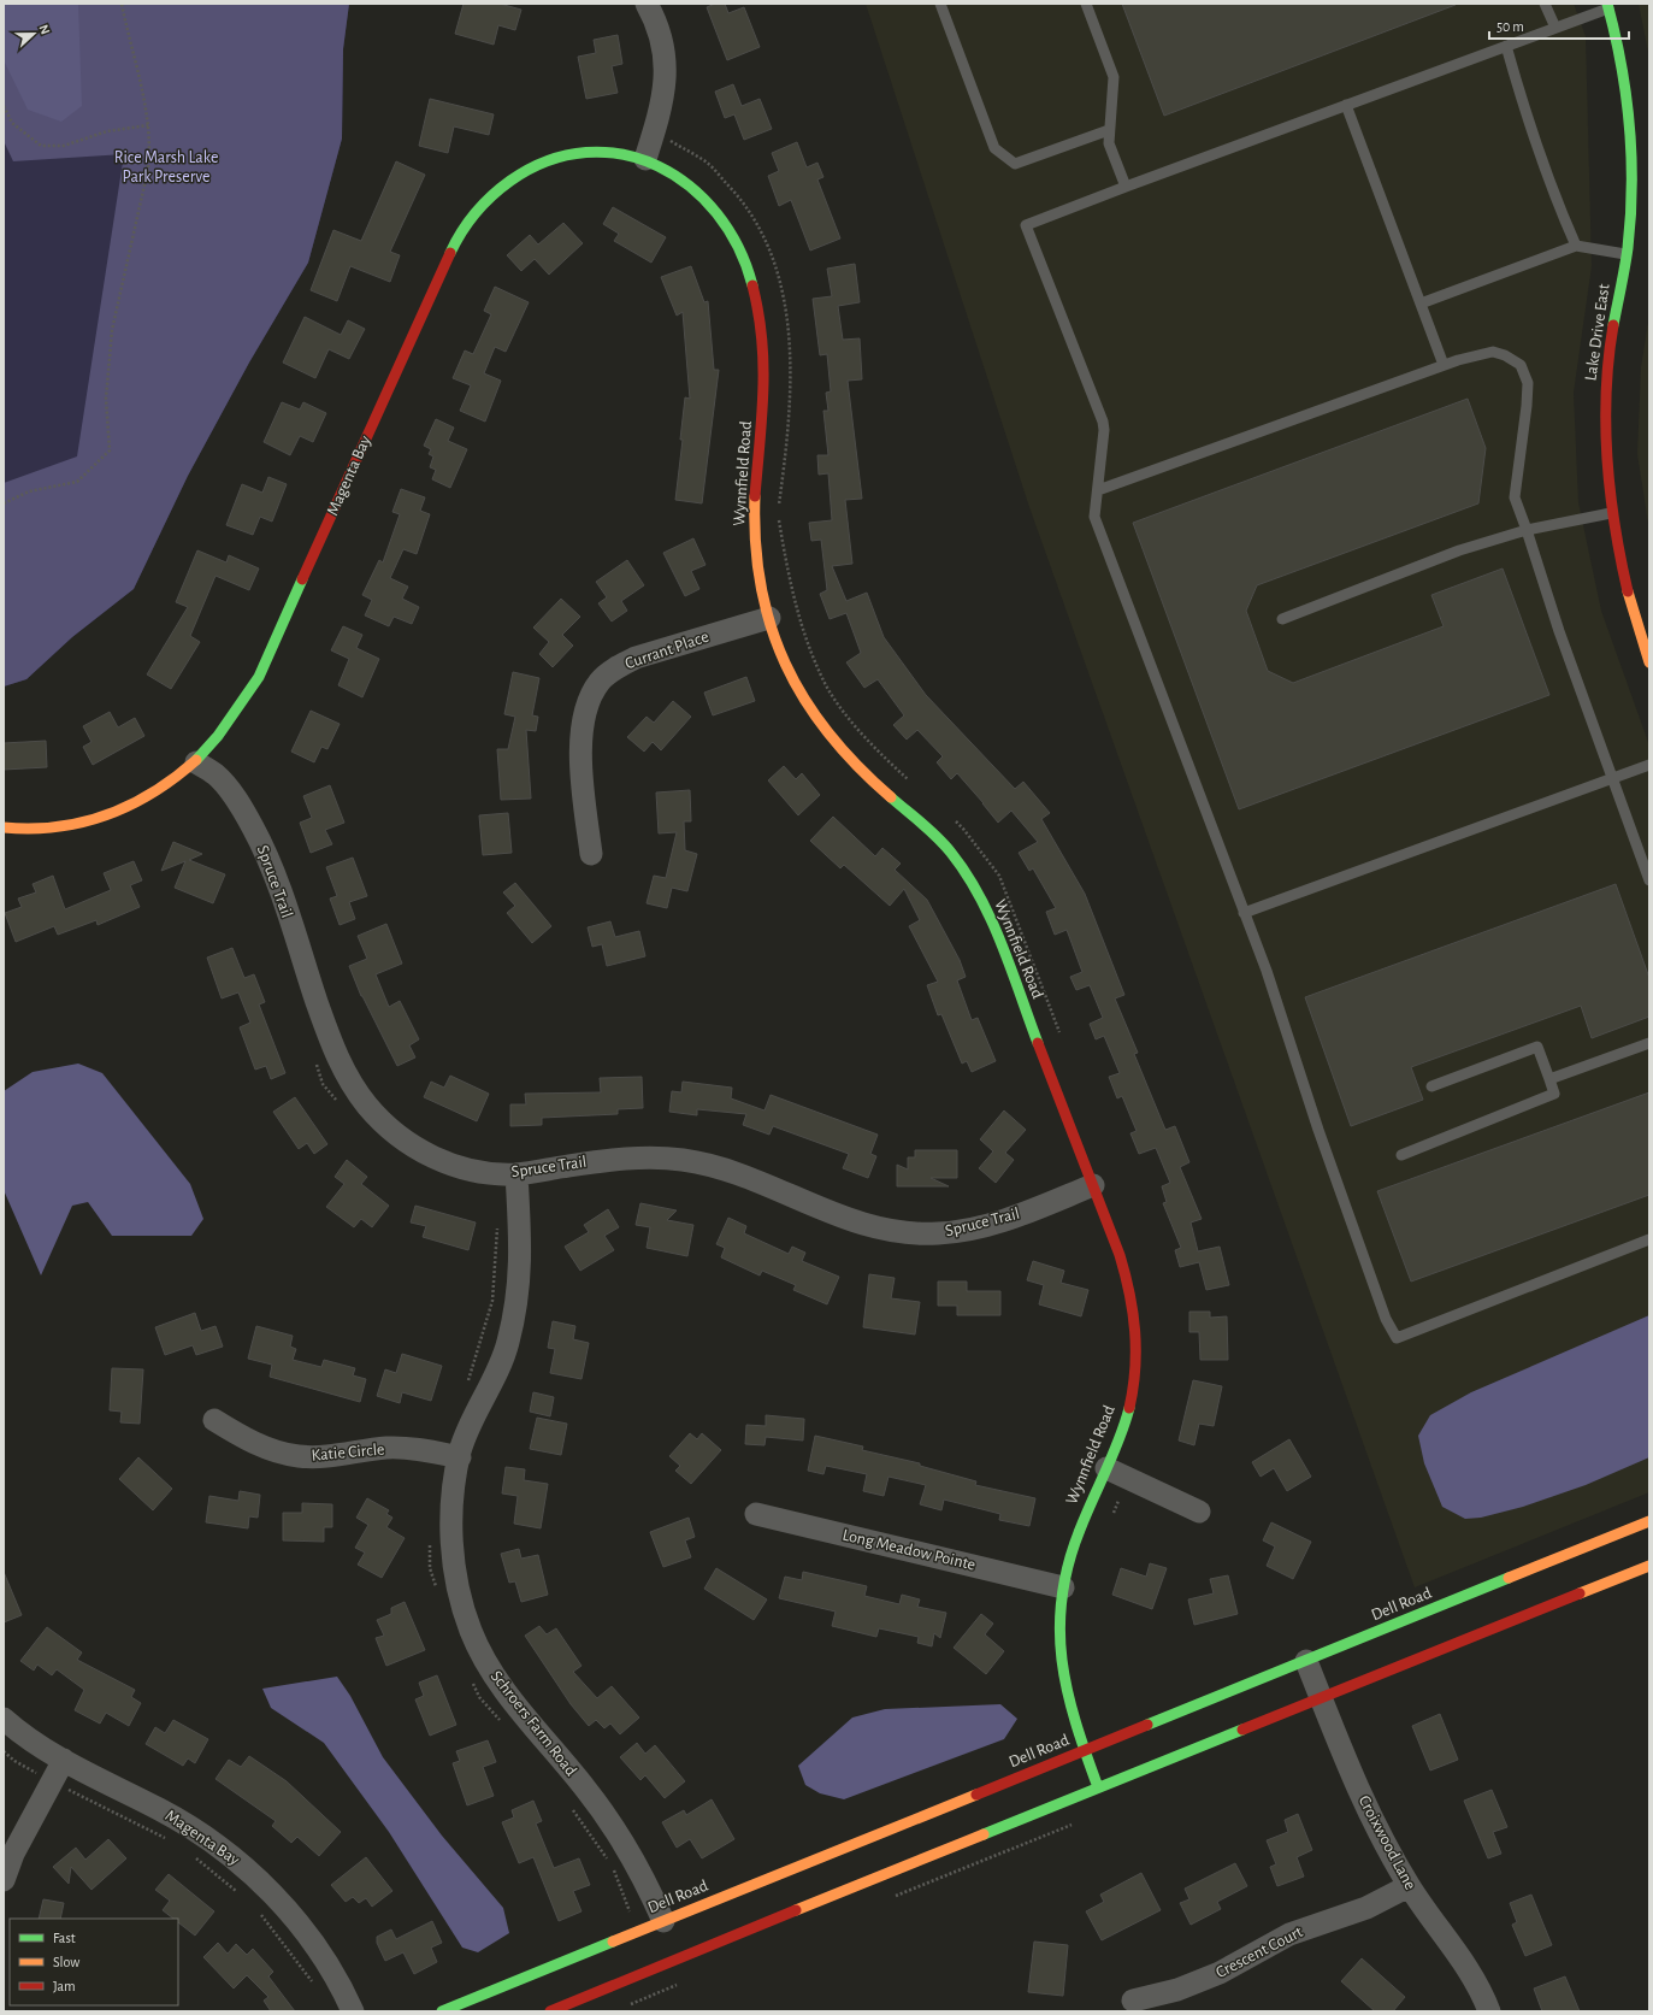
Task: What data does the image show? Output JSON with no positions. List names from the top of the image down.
{
  "streets": {
    "street": [
      "Lake Drive East",
      "Wynnfield Road",
      "Magenta Bay",
      "Currant Place",
      "Spruce Trail",
      "Katie Circle",
      "Long Meadow Pointe",
      "Dell Road",
      "Schroers Farm Road",
      "Croixwood Lane",
      "Crescent Court"
    ]
  },
  "crossings": [
    ["Wynnfield Road", "Magenta Bay"],
    ["Wynnfield Road", "Currant Place"],
    ["Wynnfield Road", "Spruce Trail"],
    ["Wynnfield Road", "Long Meadow Pointe"],
    ["Wynnfield Road", "Dell Road"],
    ["Magenta Bay", "Spruce Trail"],
    ["Spruce Trail", "Schroers Farm Road"],
    ["Katie Circle", "Schroers Farm Road"],
    ["Dell Road", "Schroers Farm Road"],
    ["Dell Road", "Croixwood Lane"],
    ["Croixwood Lane", "Crescent Court"]
  ],
  "parks": ["Rice Marsh Lake Park Preserve"],
  "legend": ["Fast", "Slow", "Jam"],
  "scale_bar": "50 m",
  "north": "right"
}
